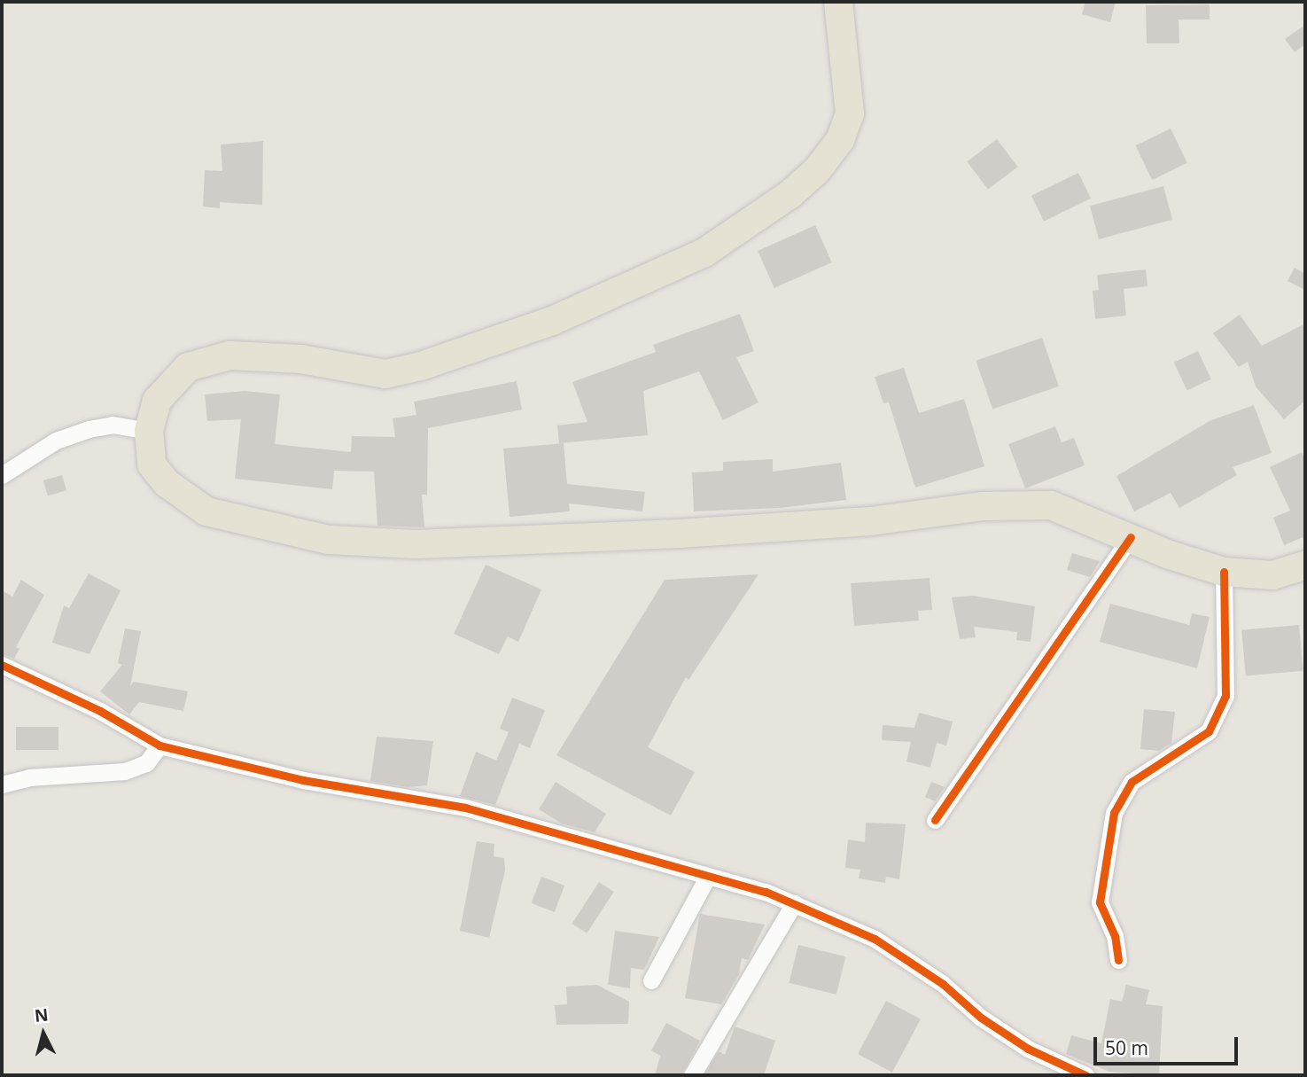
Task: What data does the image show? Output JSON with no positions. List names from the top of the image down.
{
  "scale_bar": "50 m",
  "north": "top"
}
